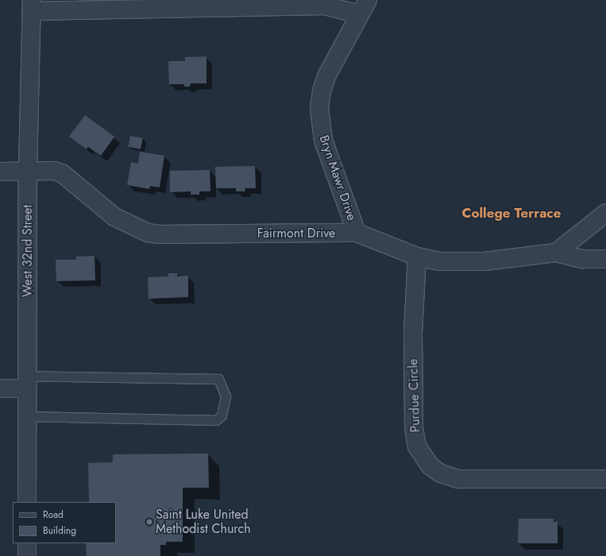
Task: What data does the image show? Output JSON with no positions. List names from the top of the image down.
{
  "streets": {
    "street": [
      "Bryn Mawr Drive",
      "Fairmont Drive",
      "West 32nd Street",
      "Purdue Circle"
    ]
  },
  "crossings": [
    ["Bryn Mawr Drive", "Fairmont Drive"],
    ["Fairmont Drive", "West 32nd Street"],
    ["Fairmont Drive", "Purdue Circle"]
  ],
  "districts": ["College Terrace"],
  "places": ["Saint Luke United Methodist Church"],
  "legend": ["Road", "Building"]
}
